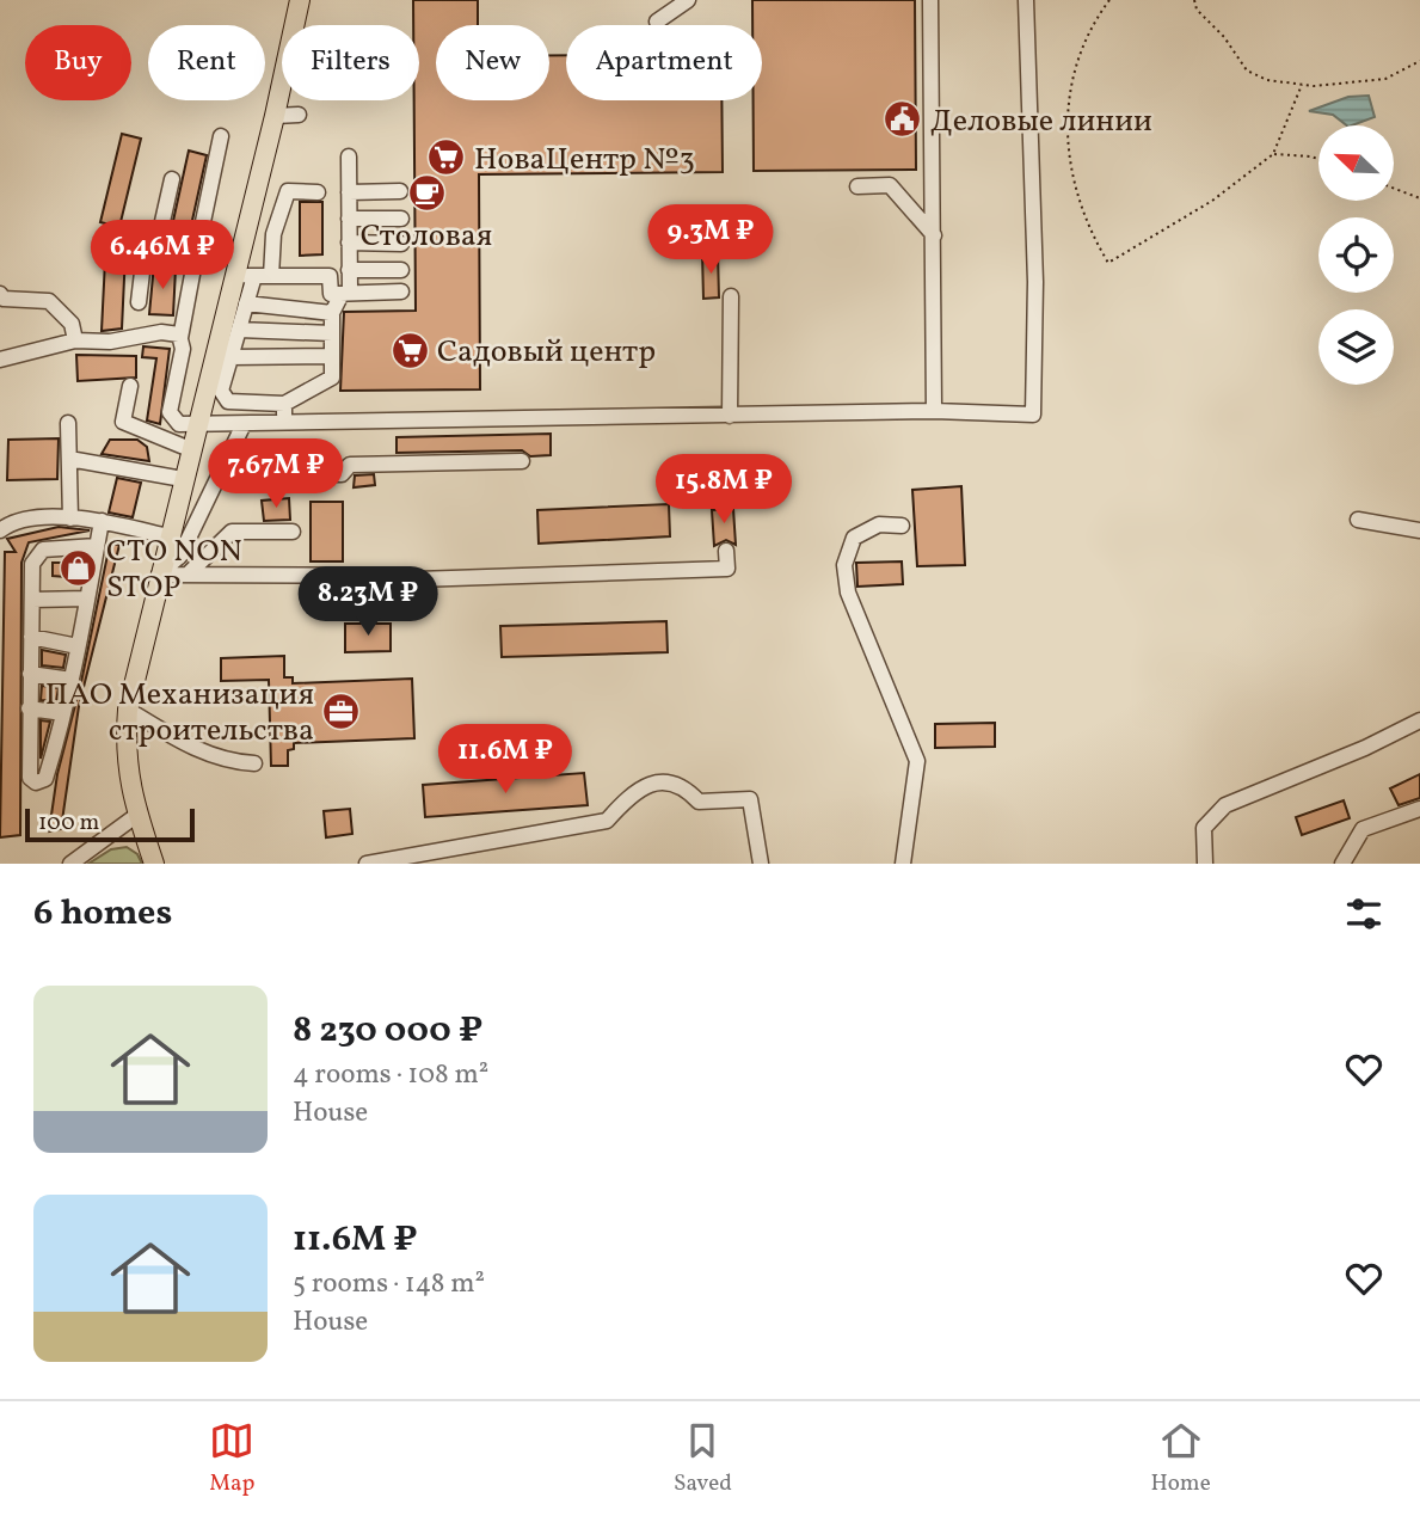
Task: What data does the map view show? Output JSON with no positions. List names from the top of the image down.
{
  "places": {
    "public building": ["Деловые линии"],
    "supermarket": ["НоваЦентр №3", "Садовый центр"],
    "cafe": ["Столовая"],
    "shop": ["СТО NON STOP"],
    "office": ["ПАО Механизация строительства"]
  },
  "scale_bar": "100 m",
  "north": "top left",
  "page": {
    "chip": [
      "Buy",
      "Rent",
      "Filters",
      "New",
      "Apartment"
    ],
    "price": [
      "9.3M ₽",
      "6.46M ₽",
      "7.67M ₽",
      "15.8M ₽",
      "8.23M ₽",
      "11.6M ₽"
    ],
    "scale": "100 m",
    "heading": "6 homes",
    "list": [
      {
        "name": "8 230 000 ₽",
        "note": "4 rooms · 108 m² · House"
      },
      {
        "name": "11.6M ₽",
        "note": "5 rooms · 148 m² · House"
      }
    ],
    "tabs": ["Map", "Saved", "Home"]
  }
}
